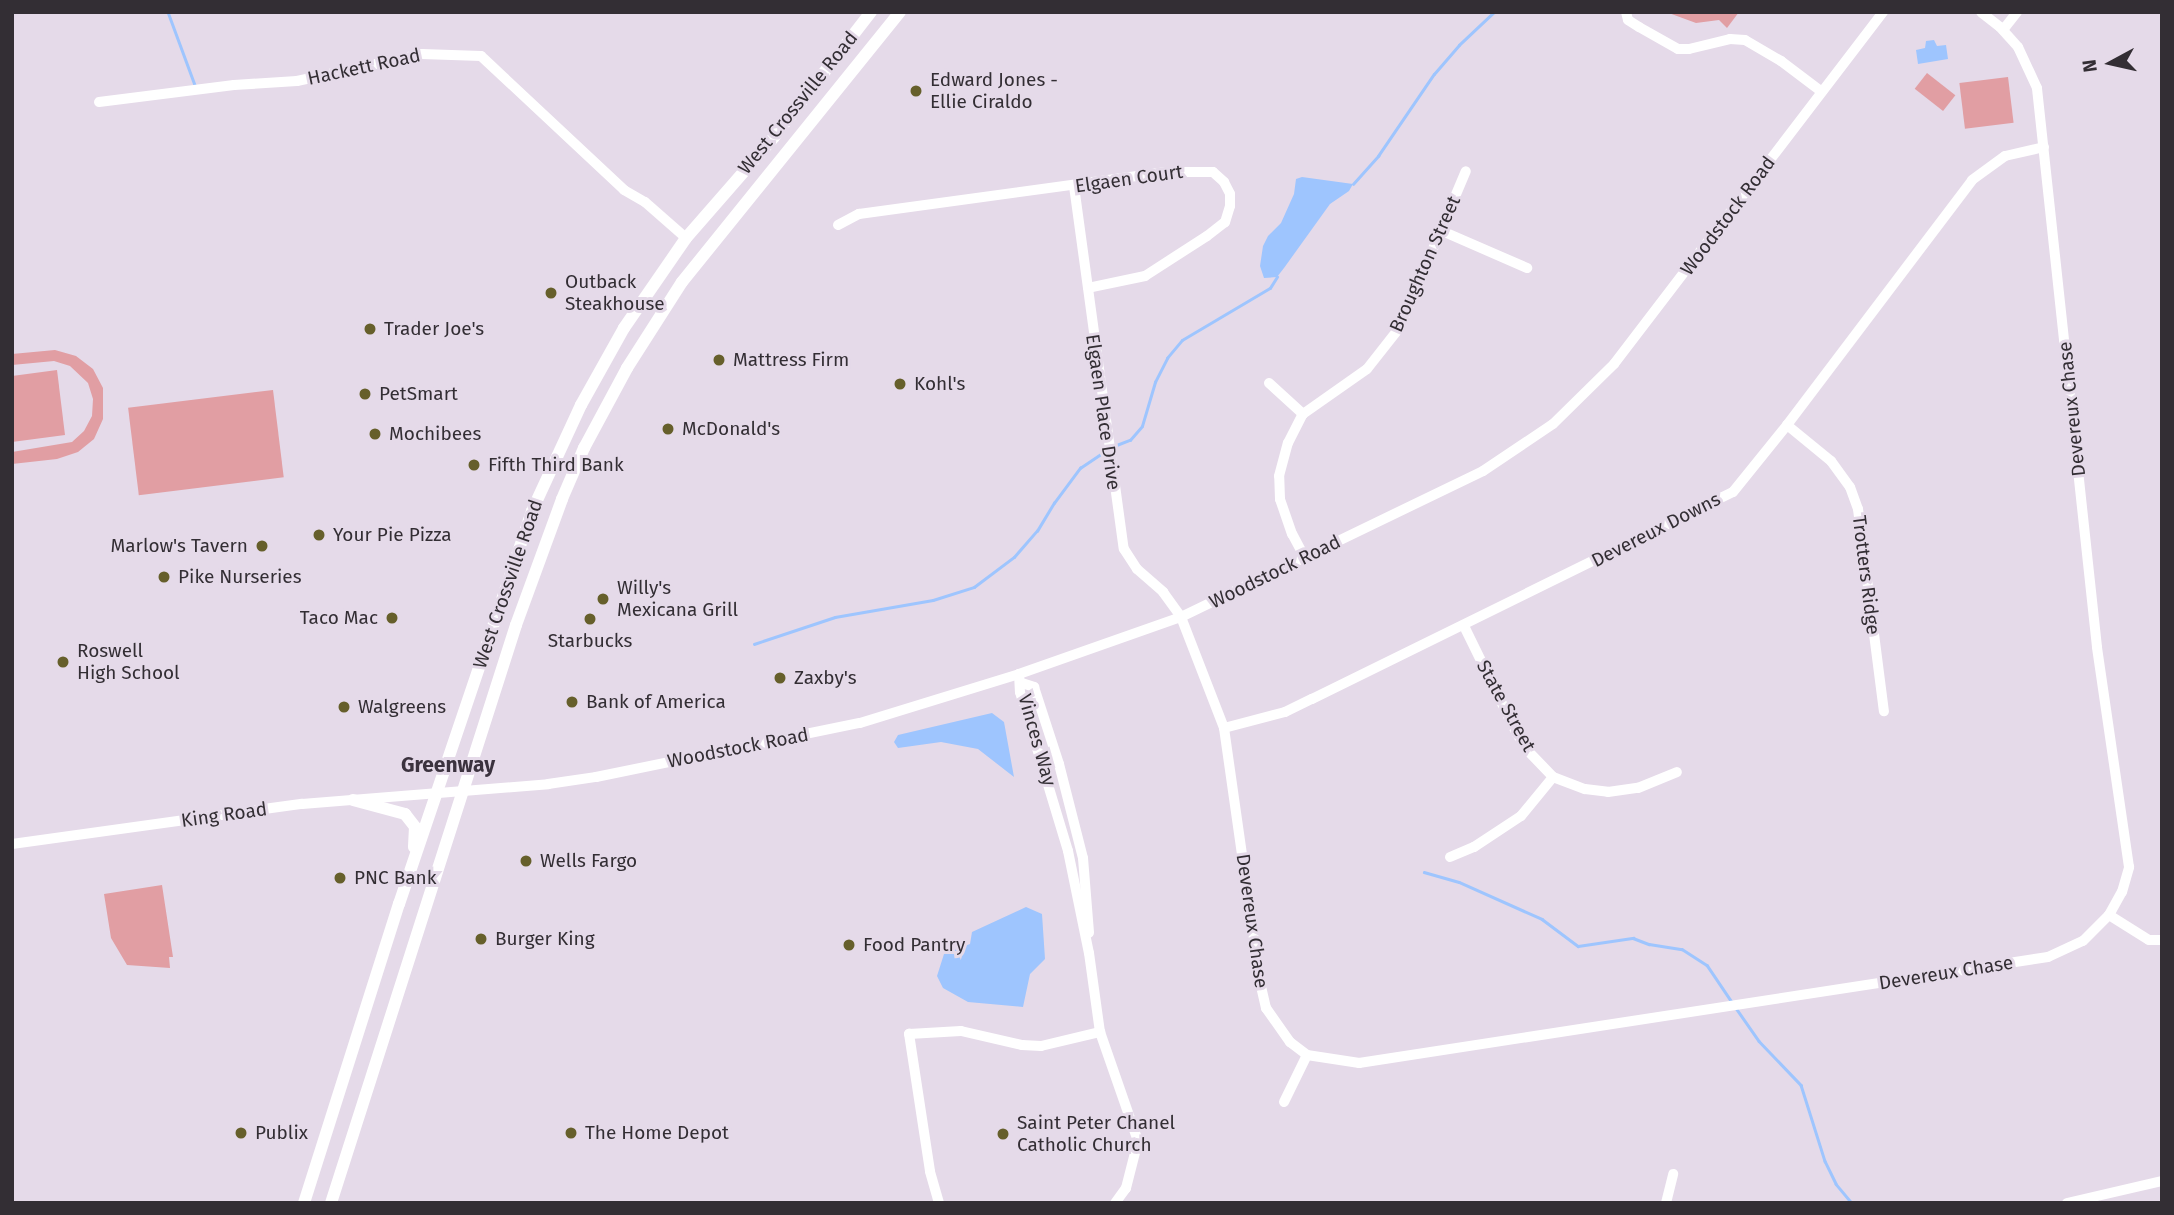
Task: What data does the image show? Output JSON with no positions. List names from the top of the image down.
{
  "streets": {
    "main road": ["West Crossville Road"],
    "street": [
      "Hackett Road",
      "Elgaen Court",
      "Woodstock Road",
      "Broughton Street",
      "Devereux Chase",
      "Elgaen Place Drive",
      "Devereux Downs",
      "Trotters Ridge",
      "State Street",
      "Vinces Way",
      "King Road"
    ]
  },
  "crossings": [
    ["Hackett Road", "West Crossville Road"],
    ["West Crossville Road", "Woodstock Road"],
    ["West Crossville Road", "King Road"],
    ["Elgaen Court", "Elgaen Place Drive"],
    ["Woodstock Road", "Broughton Street"],
    ["Woodstock Road", "Devereux Chase"],
    ["Woodstock Road", "Elgaen Place Drive"],
    ["Woodstock Road", "Vinces Way"],
    ["Woodstock Road", "King Road"],
    ["Devereux Chase", "Elgaen Place Drive"],
    ["Devereux Chase", "Devereux Downs"],
    ["Devereux Downs", "Trotters Ridge"],
    ["Devereux Downs", "State Street"]
  ],
  "districts": ["Greenway"],
  "places": [
    "Edward Jones - Ellie Ciraldo",
    "Outback Steakhouse",
    "Trader Joe's",
    "Mattress Firm",
    "Kohl's",
    "PetSmart",
    "McDonald's",
    "Mochibees",
    "Fifth Third Bank",
    "Your Pie Pizza",
    "Marlow's Tavern",
    "Pike Nurseries",
    "Willy's Mexicana Grill",
    "Taco Mac",
    "Starbucks",
    "Roswell High School",
    "Zaxby's",
    "Bank of America",
    "Walgreens",
    "Wells Fargo",
    "PNC Bank",
    "Burger King",
    "Food Pantry",
    "Publix",
    "The Home Depot",
    "Saint Peter Chanel Catholic Church"
  ],
  "north": "left"
}
